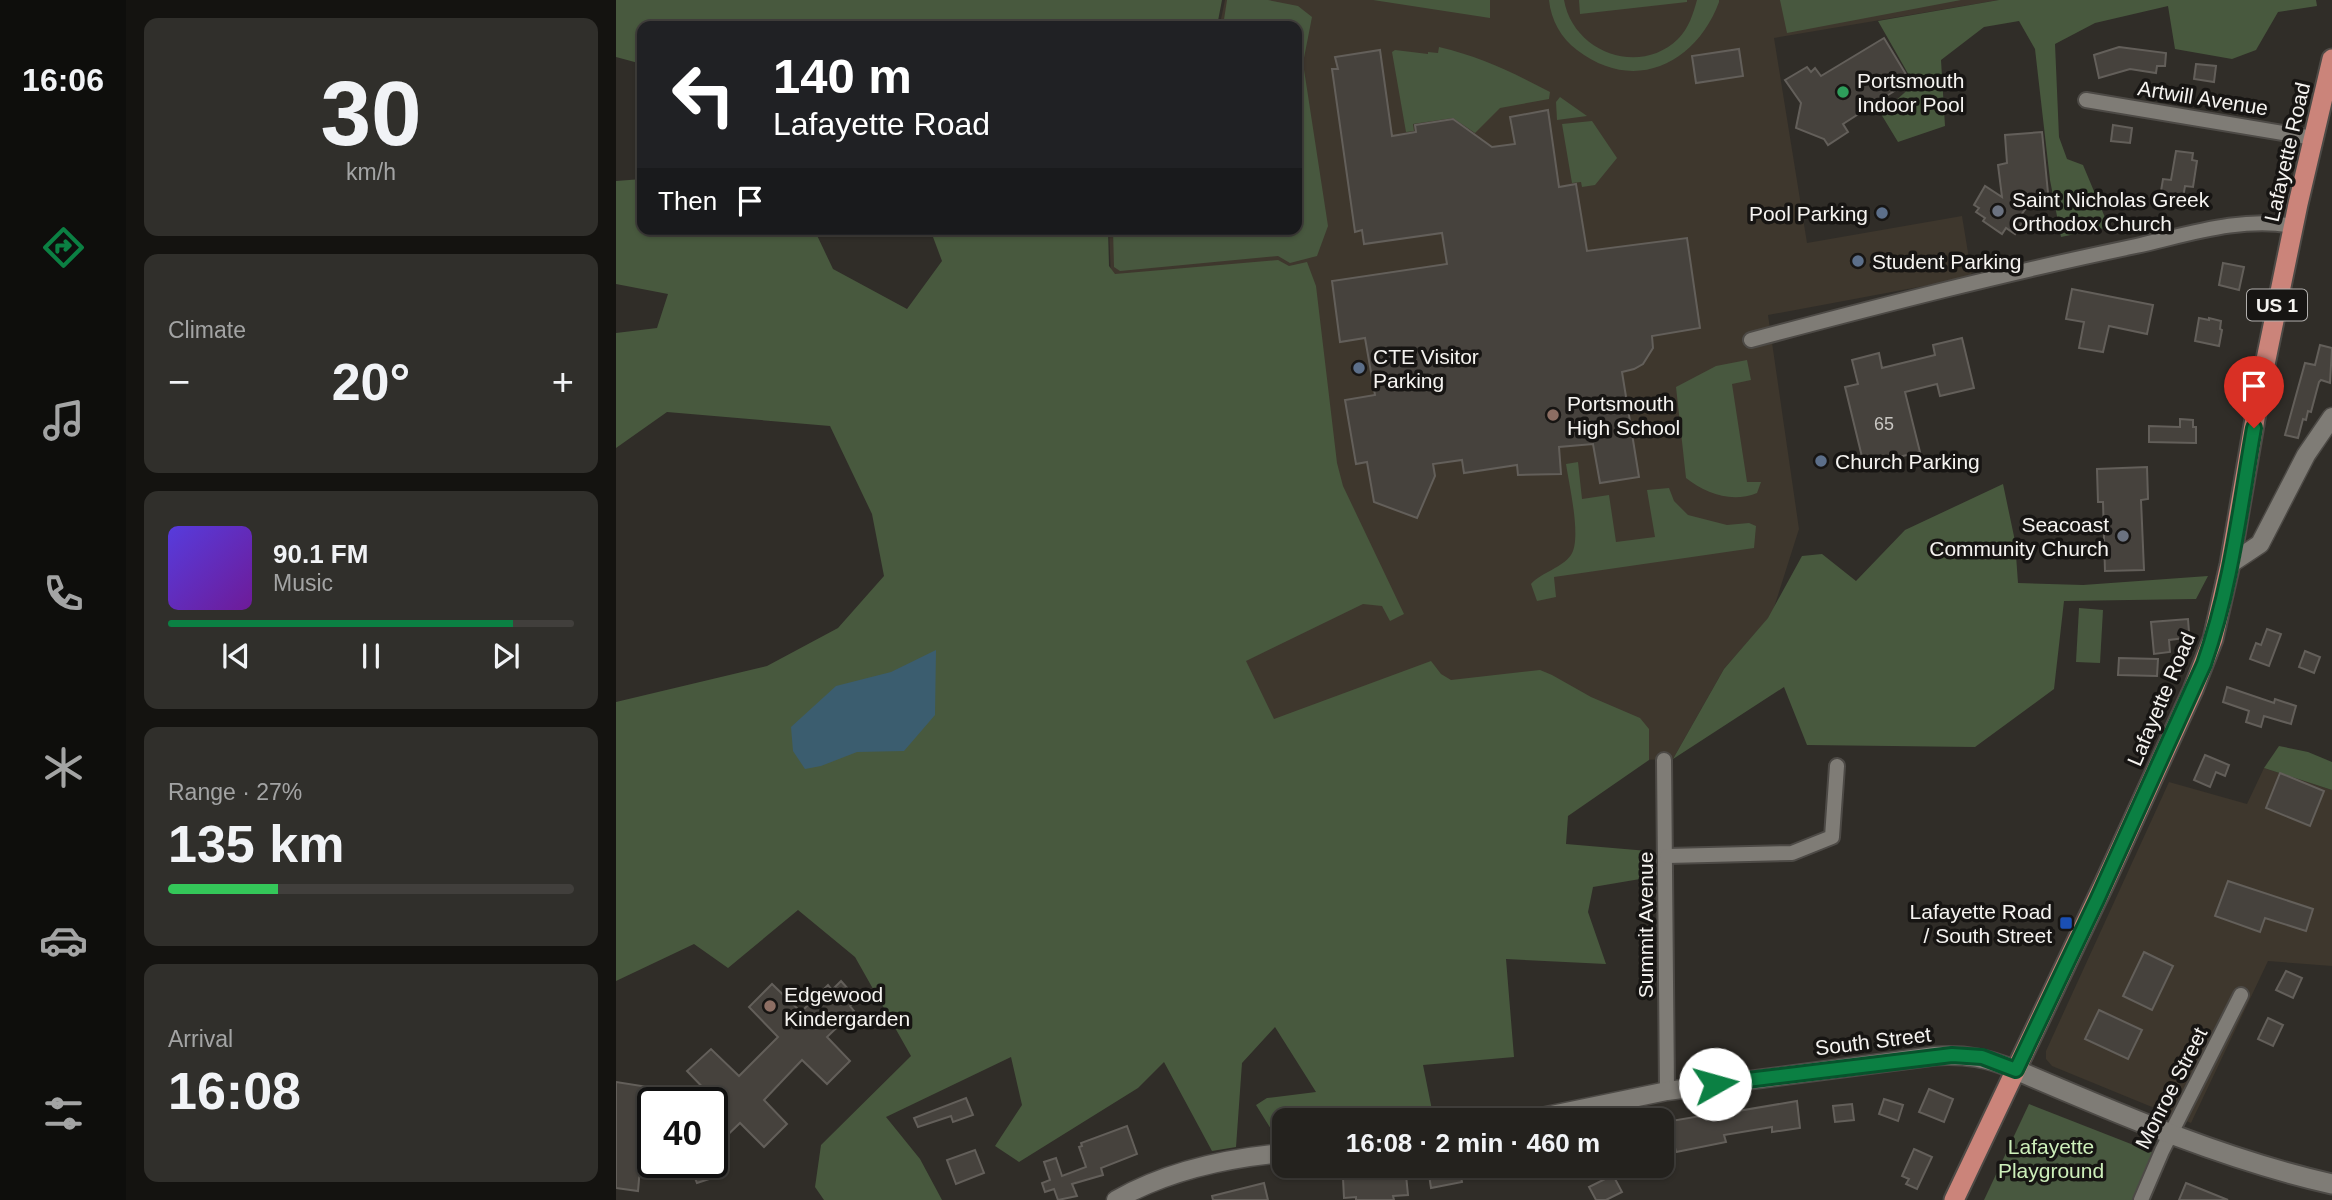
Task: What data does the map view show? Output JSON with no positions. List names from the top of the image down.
{
  "streets": {
    "main road": ["Lafayette Road", "US 1", "South Street"],
    "street": ["Artwill Avenue", "Summit Avenue", "Monroe Street"]
  },
  "crossings": [
    ["Artwill Avenue", "Lafayette Road"],
    ["Lafayette Road", "South Street"],
    ["Summit Avenue", "South Street"],
    ["South Street", "Monroe Street"]
  ],
  "parks": ["Lafayette Playground"],
  "places": {
    "other": [
      "Portsmouth Indoor Pool",
      "Saint Nicholas Greek Orthodox Church",
      "Pool Parking",
      "Student Parking",
      "CTE Visitor Parking",
      "Portsmouth High School",
      "Church Parking",
      "Seacoast Community Church",
      "Edgewood Kindergarden"
    ],
    "transit": ["Lafayette Road / South Street"]
  },
  "house_numbers": ["65"],
  "page": {
    "tabs": "16:06",
    "tile": [
      ["30", "km/h"],
      "Climate",
      ["Range · 27%", "135 km"],
      ["Arrival", "16:08"]
    ],
    "turn": ["140 m", "Lafayette Road"],
    "then": "Then",
    "heat": ["−", "20°", "+"],
    "song": ["90.1 FM", "Music"],
    "limit": "40",
    "trip": "16:08 · 2 min · 460 m"
  }
}
